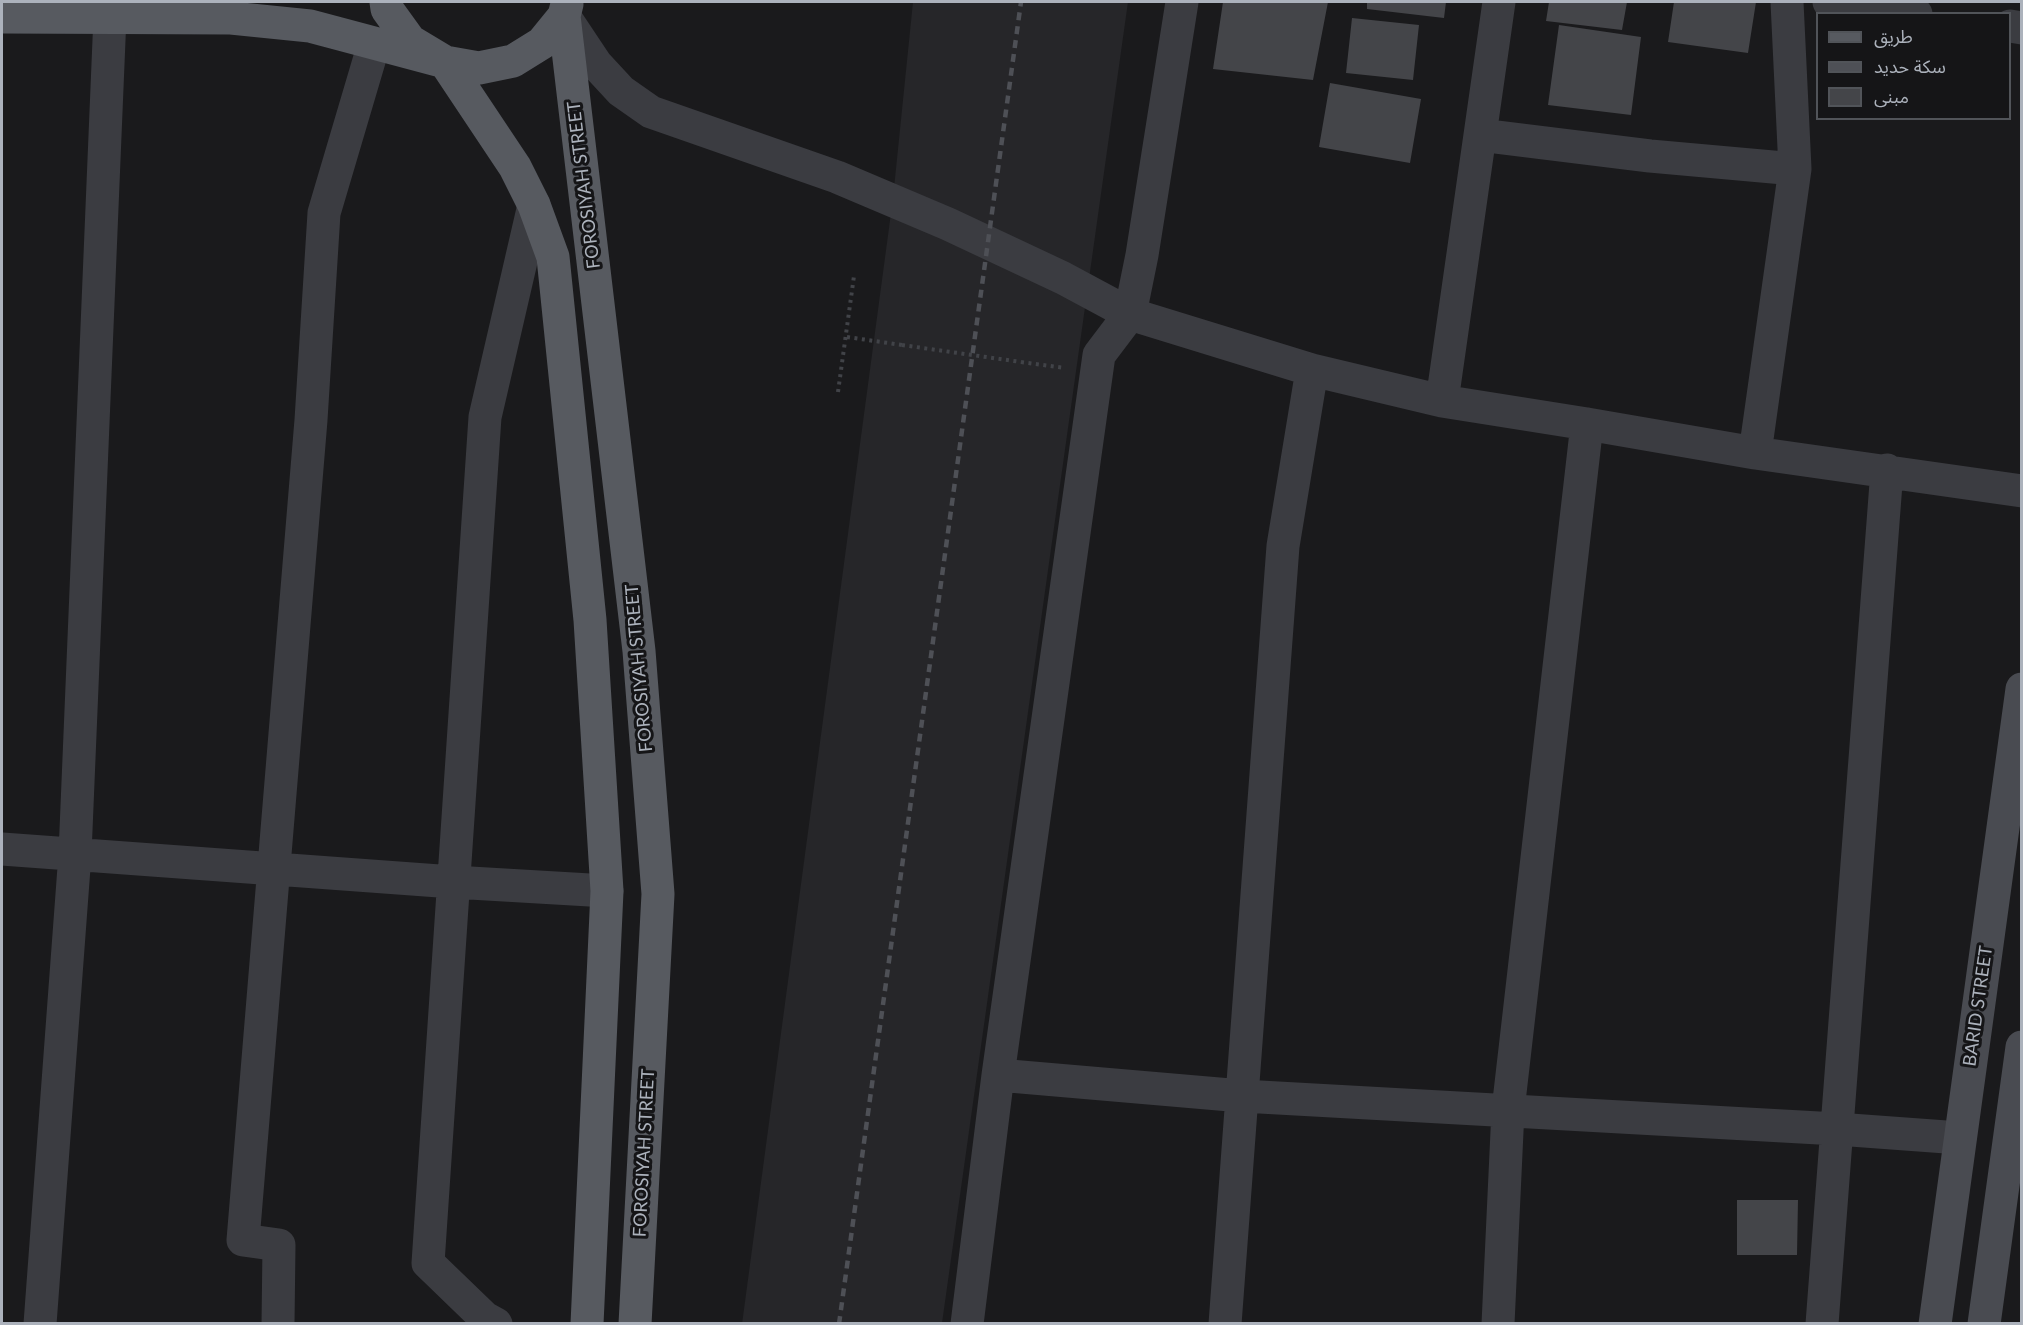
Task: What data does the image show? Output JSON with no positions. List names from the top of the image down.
{
  "streets": {
    "main road": ["FOROSIYAH STREET", "BARID STREET"]
  },
  "legend": ["طريق", "سكة حديد", "مبنى"]
}
